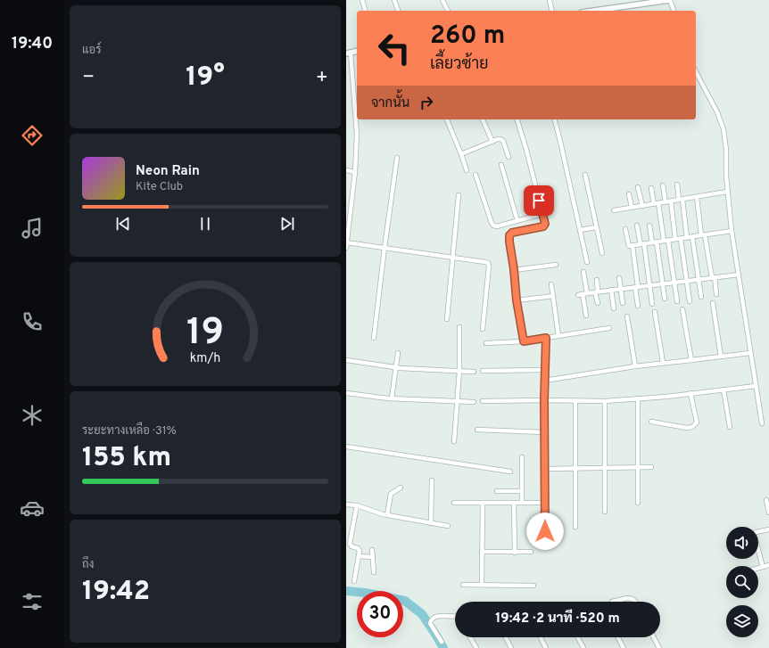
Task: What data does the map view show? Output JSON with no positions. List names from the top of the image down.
{
  "page": {
    "tabs": "19:40",
    "tile": [
      "แอร์",
      ["ระยะทางเหลือ · 31%", "155 km"],
      ["ถึง", "19:42"]
    ],
    "turn": ["260 m", "เลี้ยวซ้าย"],
    "heat": ["−", "19°", "+"],
    "then": "จากนั้น",
    "song": ["Neon Rain", "Kite Club"],
    "limit": "30",
    "trip": "19:42 · 2 นาที · 520 m",
    "gauge": ["19", "km/h"]
  }
}
